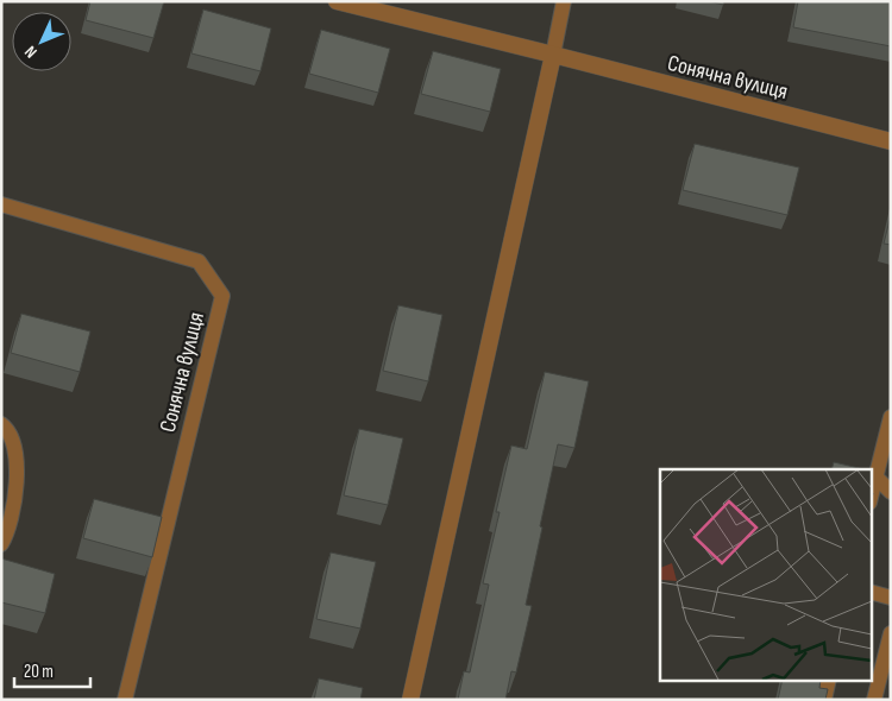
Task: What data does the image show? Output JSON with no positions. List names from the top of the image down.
{
  "streets": {
    "street": ["Сонячна вулиця"]
  },
  "scale_bar": "20 m",
  "north": "bottom left"
}
